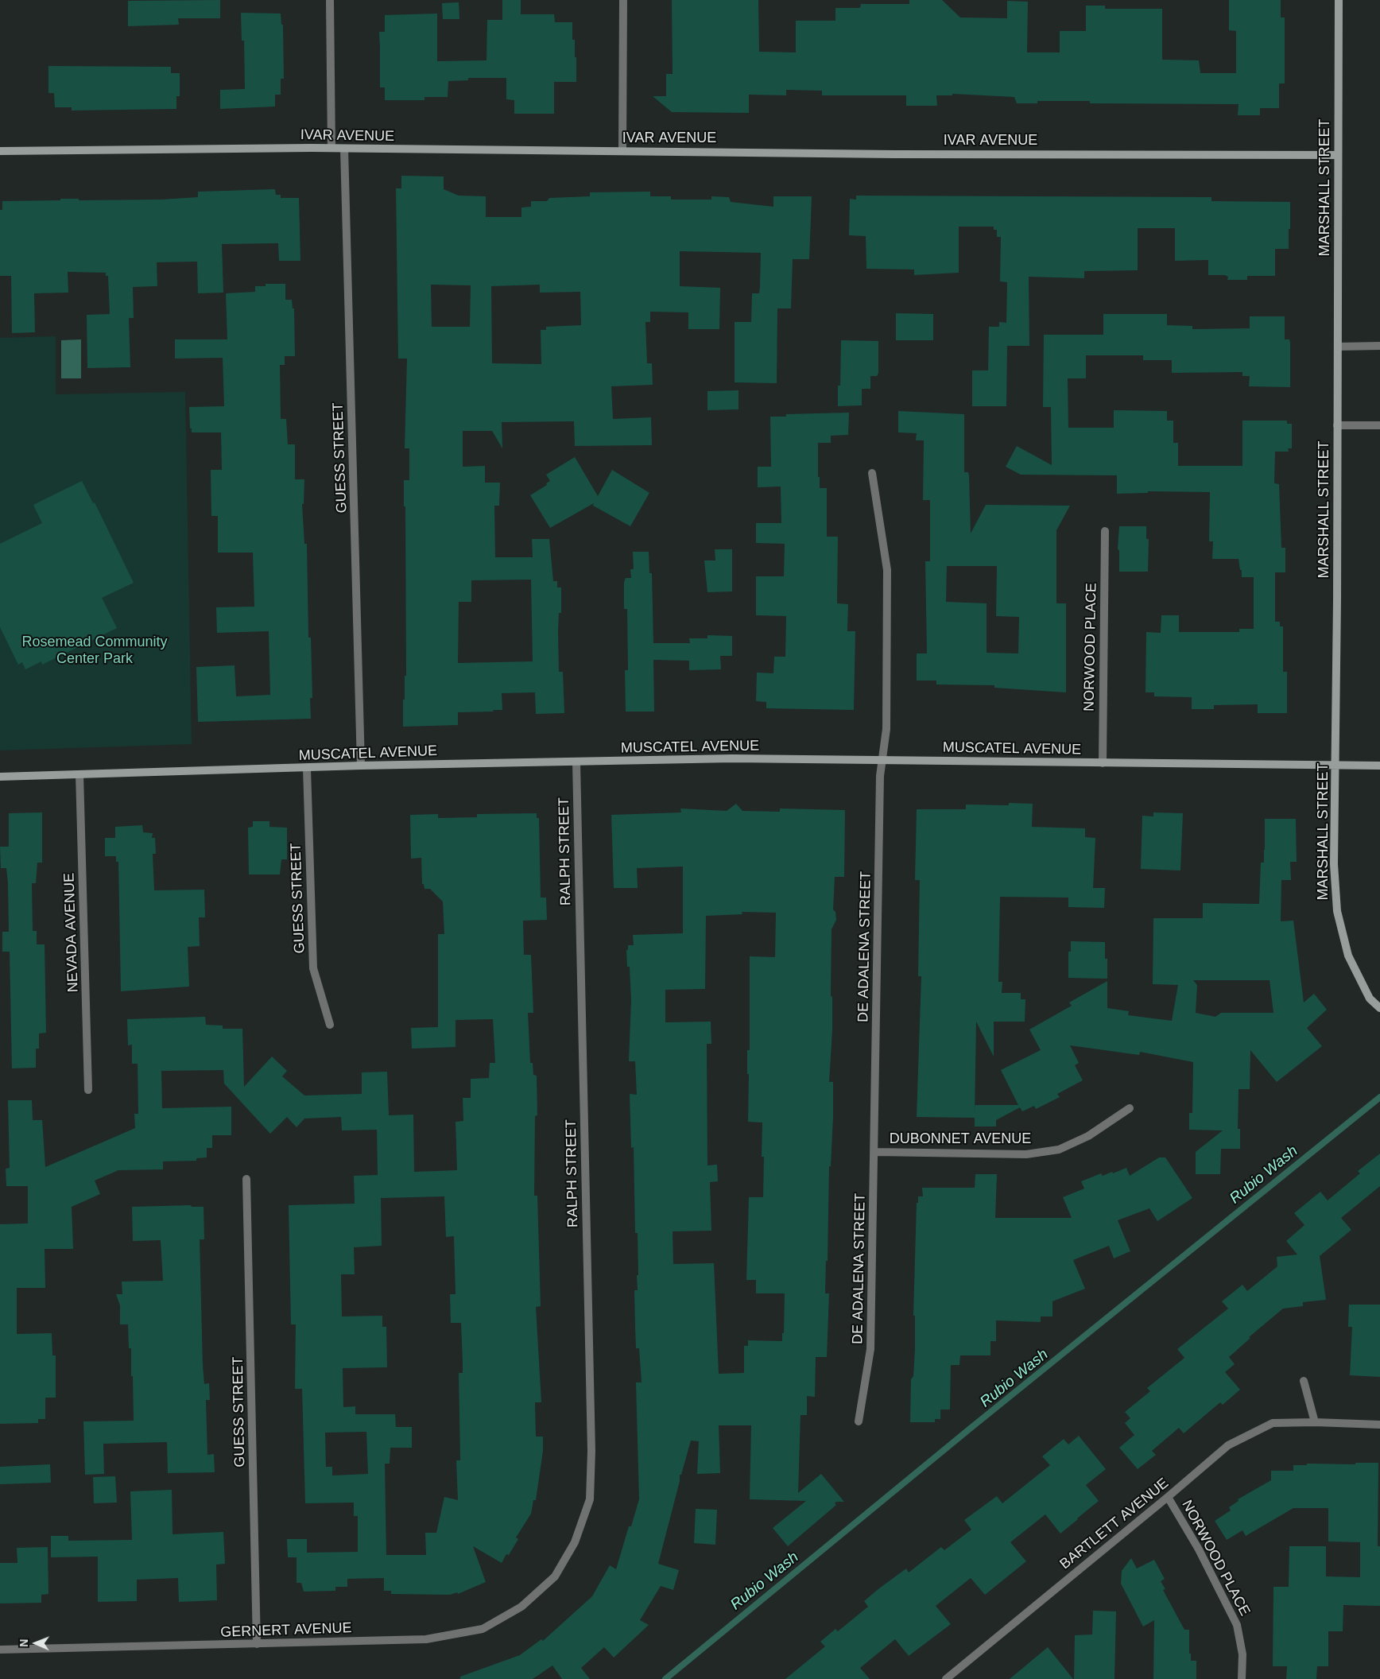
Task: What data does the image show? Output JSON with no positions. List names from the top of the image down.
{
  "streets": {
    "street": [
      "IVAR AVENUE",
      "MARSHALL STREET",
      "GUESS STREET",
      "NORWOOD PLACE",
      "MUSCATEL AVENUE",
      "RALPH STREET",
      "NEVADA AVENUE",
      "DE ADALENA STREET",
      "DUBONNET AVENUE",
      "BARTLETT AVENUE",
      "GERNERT AVENUE"
    ]
  },
  "crossings": [
    ["IVAR AVENUE", "MARSHALL STREET"],
    ["IVAR AVENUE", "GUESS STREET"],
    ["MARSHALL STREET", "MUSCATEL AVENUE"],
    ["GUESS STREET", "MUSCATEL AVENUE"],
    ["GUESS STREET", "GERNERT AVENUE"],
    ["NORWOOD PLACE", "MUSCATEL AVENUE"],
    ["NORWOOD PLACE", "BARTLETT AVENUE"],
    ["MUSCATEL AVENUE", "RALPH STREET"],
    ["MUSCATEL AVENUE", "NEVADA AVENUE"],
    ["MUSCATEL AVENUE", "DE ADALENA STREET"],
    ["RALPH STREET", "GERNERT AVENUE"],
    ["DE ADALENA STREET", "DUBONNET AVENUE"]
  ],
  "water": ["Rubio Wash"],
  "parks": ["Rosemead Community Center Park"],
  "north": "left"
}
